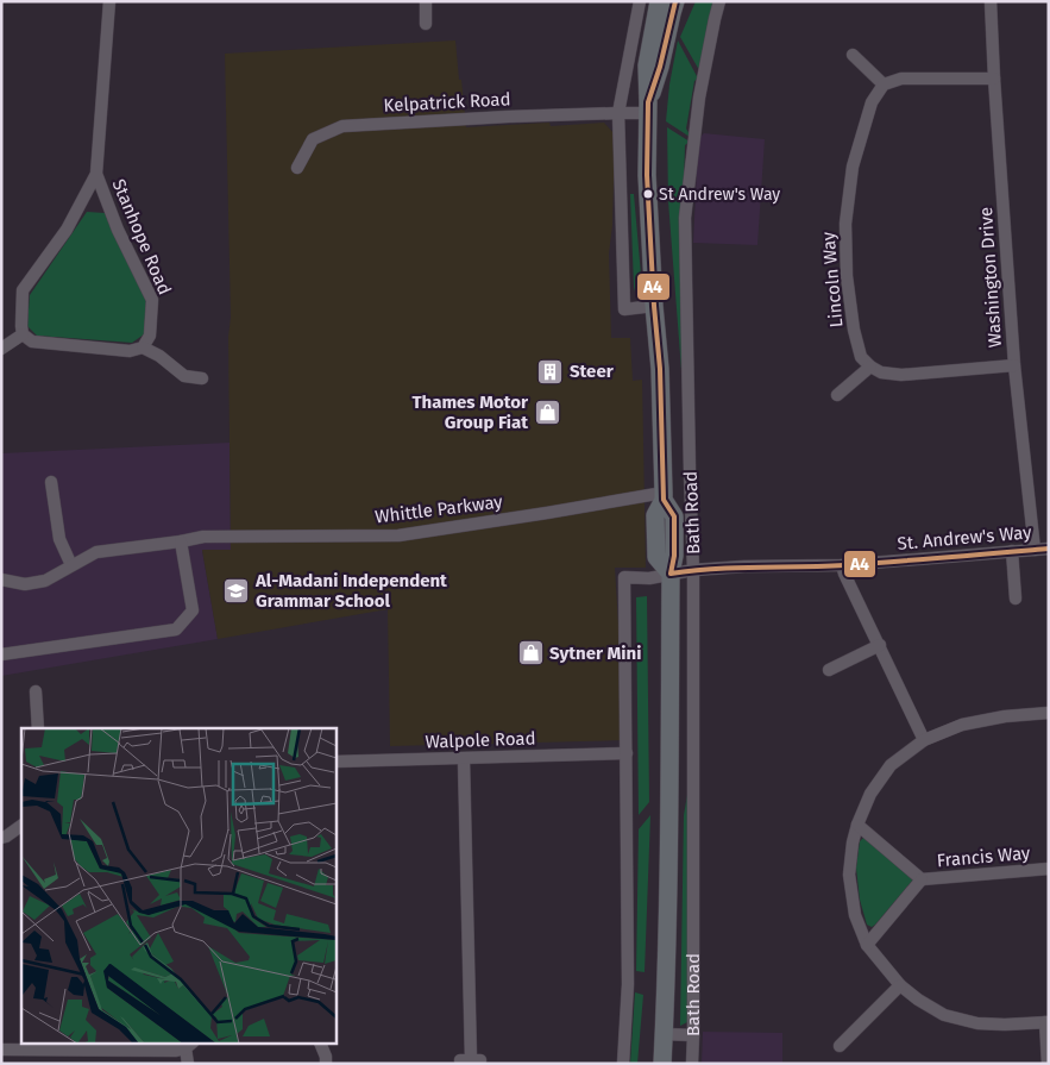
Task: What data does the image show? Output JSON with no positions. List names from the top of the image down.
{
  "streets": {
    "main road": ["Bath Road"],
    "street": [
      "Kelpatrick Road",
      "Stanhope Road",
      "Washington Drive",
      "Lincoln Way",
      "Whittle Parkway",
      "St. Andrew's Way",
      "Walpole Road",
      "Francis Way"
    ]
  },
  "crossings": [
    ["Kelpatrick Road", "Bath Road"],
    ["Washington Drive", "St. Andrew's Way"],
    ["Whittle Parkway", "Bath Road"],
    ["Bath Road", "St. Andrew's Way"],
    ["St. Andrew's Way", "Walpole Road"]
  ],
  "places": {
    "other": ["St Andrew's Way"],
    "building": ["Steer"],
    "shop": ["Thames Motor Group Fiat", "Sytner Mini"],
    "school or university": ["Al-Madani Independent Grammar School"]
  },
  "lines": ["transit line A4"]
}
